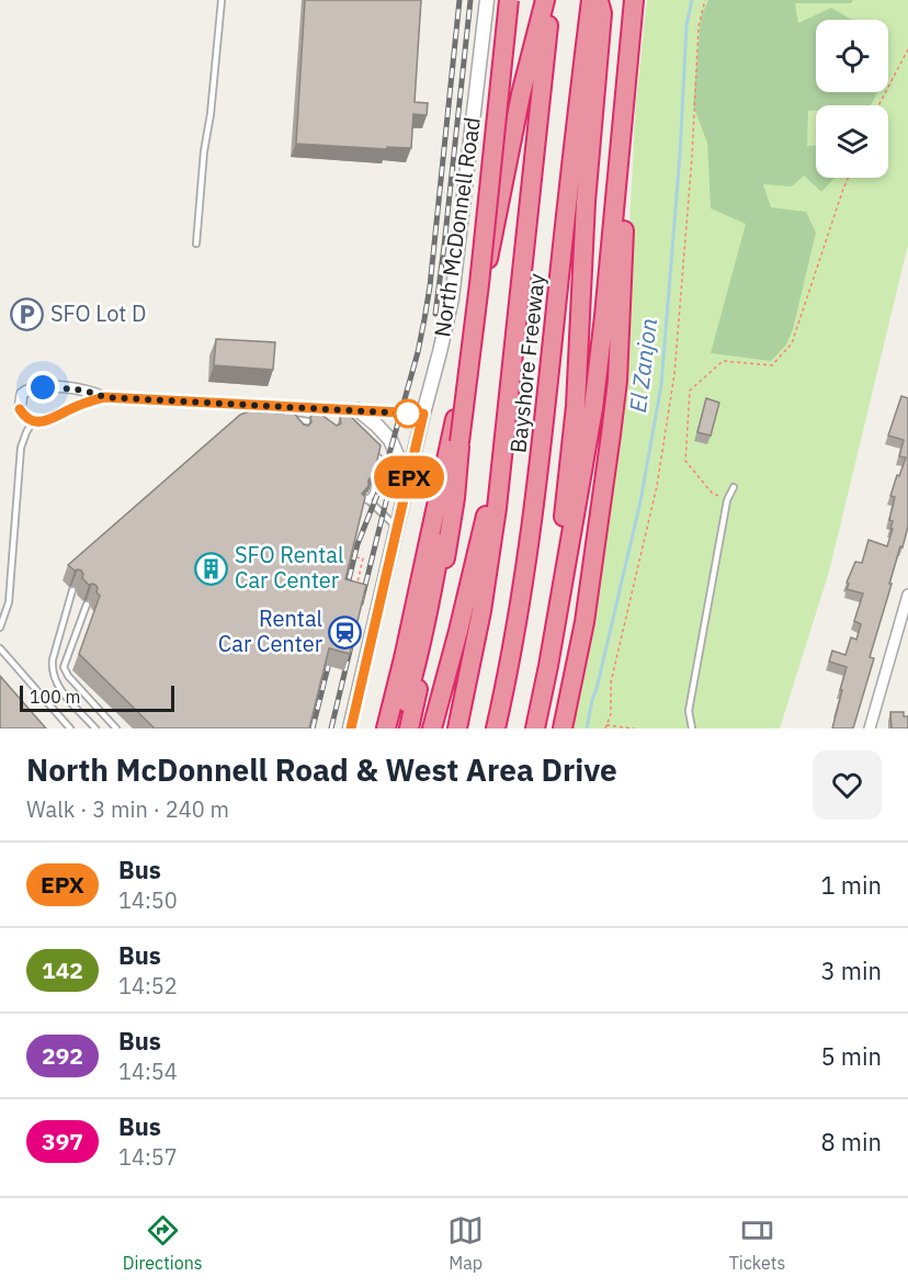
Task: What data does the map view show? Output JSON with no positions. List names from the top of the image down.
{
  "streets": {
    "highway": ["Bayshore Freeway"],
    "street": ["North McDonnell Road"]
  },
  "water": ["El Zanjon"],
  "places": {
    "parking": ["SFO Lot D"],
    "building": ["SFO Rental Car Center"],
    "station": ["Rental Car Center"]
  },
  "lines": ["bus line EPX"],
  "scale_bar": "100 m",
  "page": {
    "on_map": "EPX",
    "scale": "100 m",
    "heading": ["North McDonnell Road & West Area Drive", "Walk · 3 min · 240 m"],
    "list": [
      {
        "mark": "EPX",
        "name": "Bus",
        "note": "14:50",
        "value": "1 min"
      },
      {
        "mark": "142",
        "name": "Bus",
        "note": "14:52",
        "value": "3 min"
      },
      {
        "mark": "292",
        "name": "Bus",
        "note": "14:54",
        "value": "5 min"
      },
      {
        "mark": "397",
        "name": "Bus",
        "note": "14:57",
        "value": "8 min"
      }
    ],
    "tabs": ["Directions", "Map", "Tickets"]
  }
}
